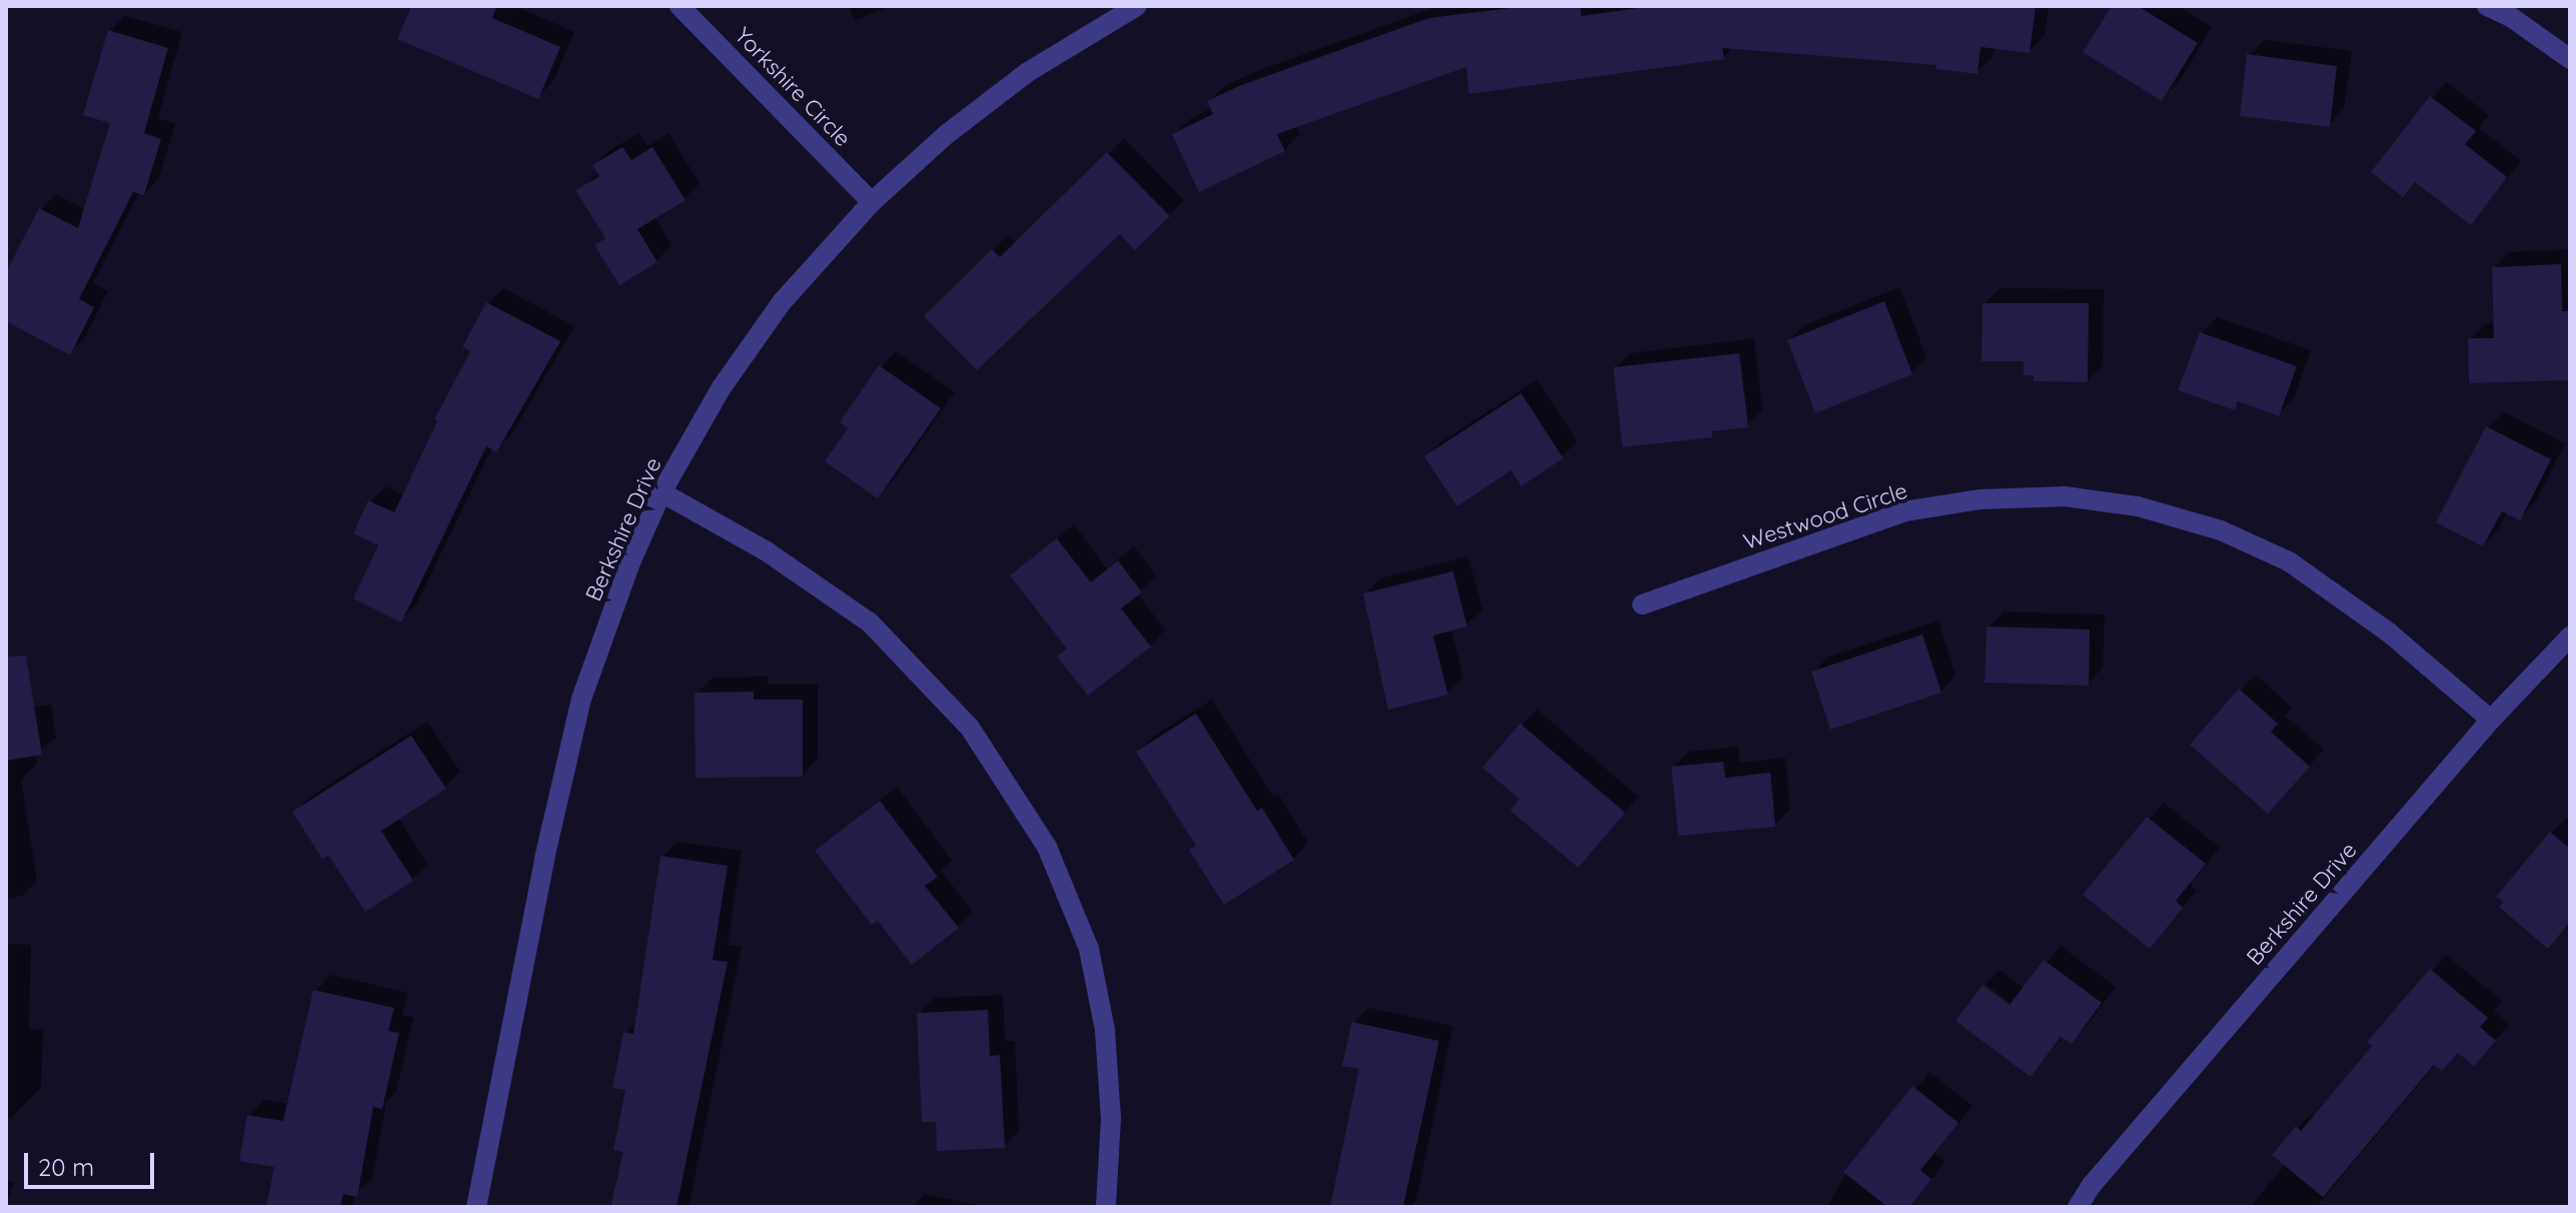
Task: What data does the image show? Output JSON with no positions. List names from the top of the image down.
{
  "streets": {
    "street": ["Yorkshire Circle", "Westwood Circle", "Berkshire Drive"]
  },
  "crossings": [
    ["Yorkshire Circle", "Berkshire Drive"],
    ["Westwood Circle", "Berkshire Drive"]
  ],
  "scale_bar": "20 m"
}
